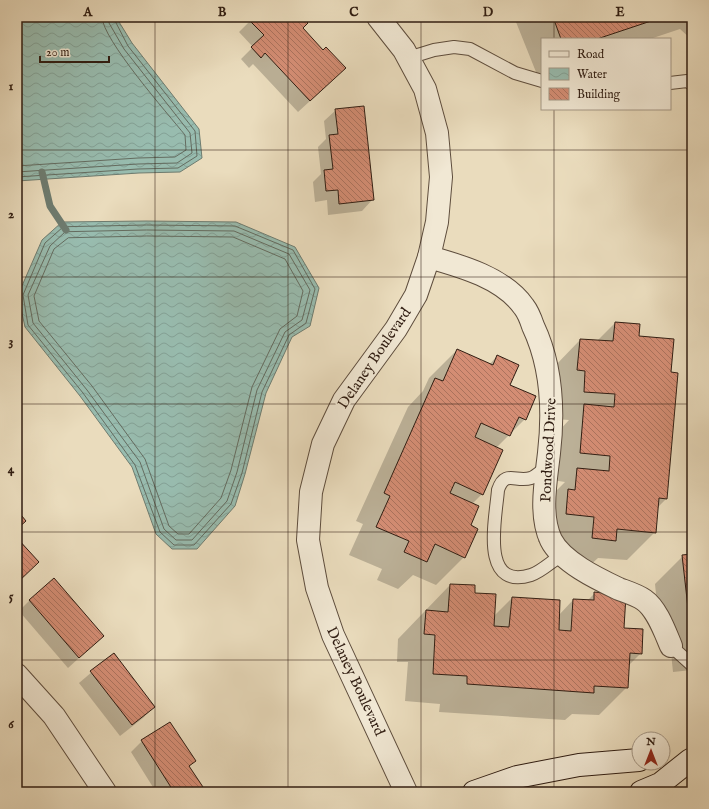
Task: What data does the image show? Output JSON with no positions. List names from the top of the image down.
{
  "streets": {
    "street": ["Delaney Boulevard", "Pondwood Drive"]
  },
  "crossings": [
    ["Delaney Boulevard", "Pondwood Drive"]
  ],
  "legend": ["Road", "Water", "Building"],
  "scale_bar": "20 m",
  "north": "top",
  "grid": {
    "columns": [
      "A",
      "B",
      "C",
      "D",
      "E"
    ],
    "rows": [
      "1",
      "2",
      "3",
      "4",
      "5",
      "6"
    ]
  }
}
